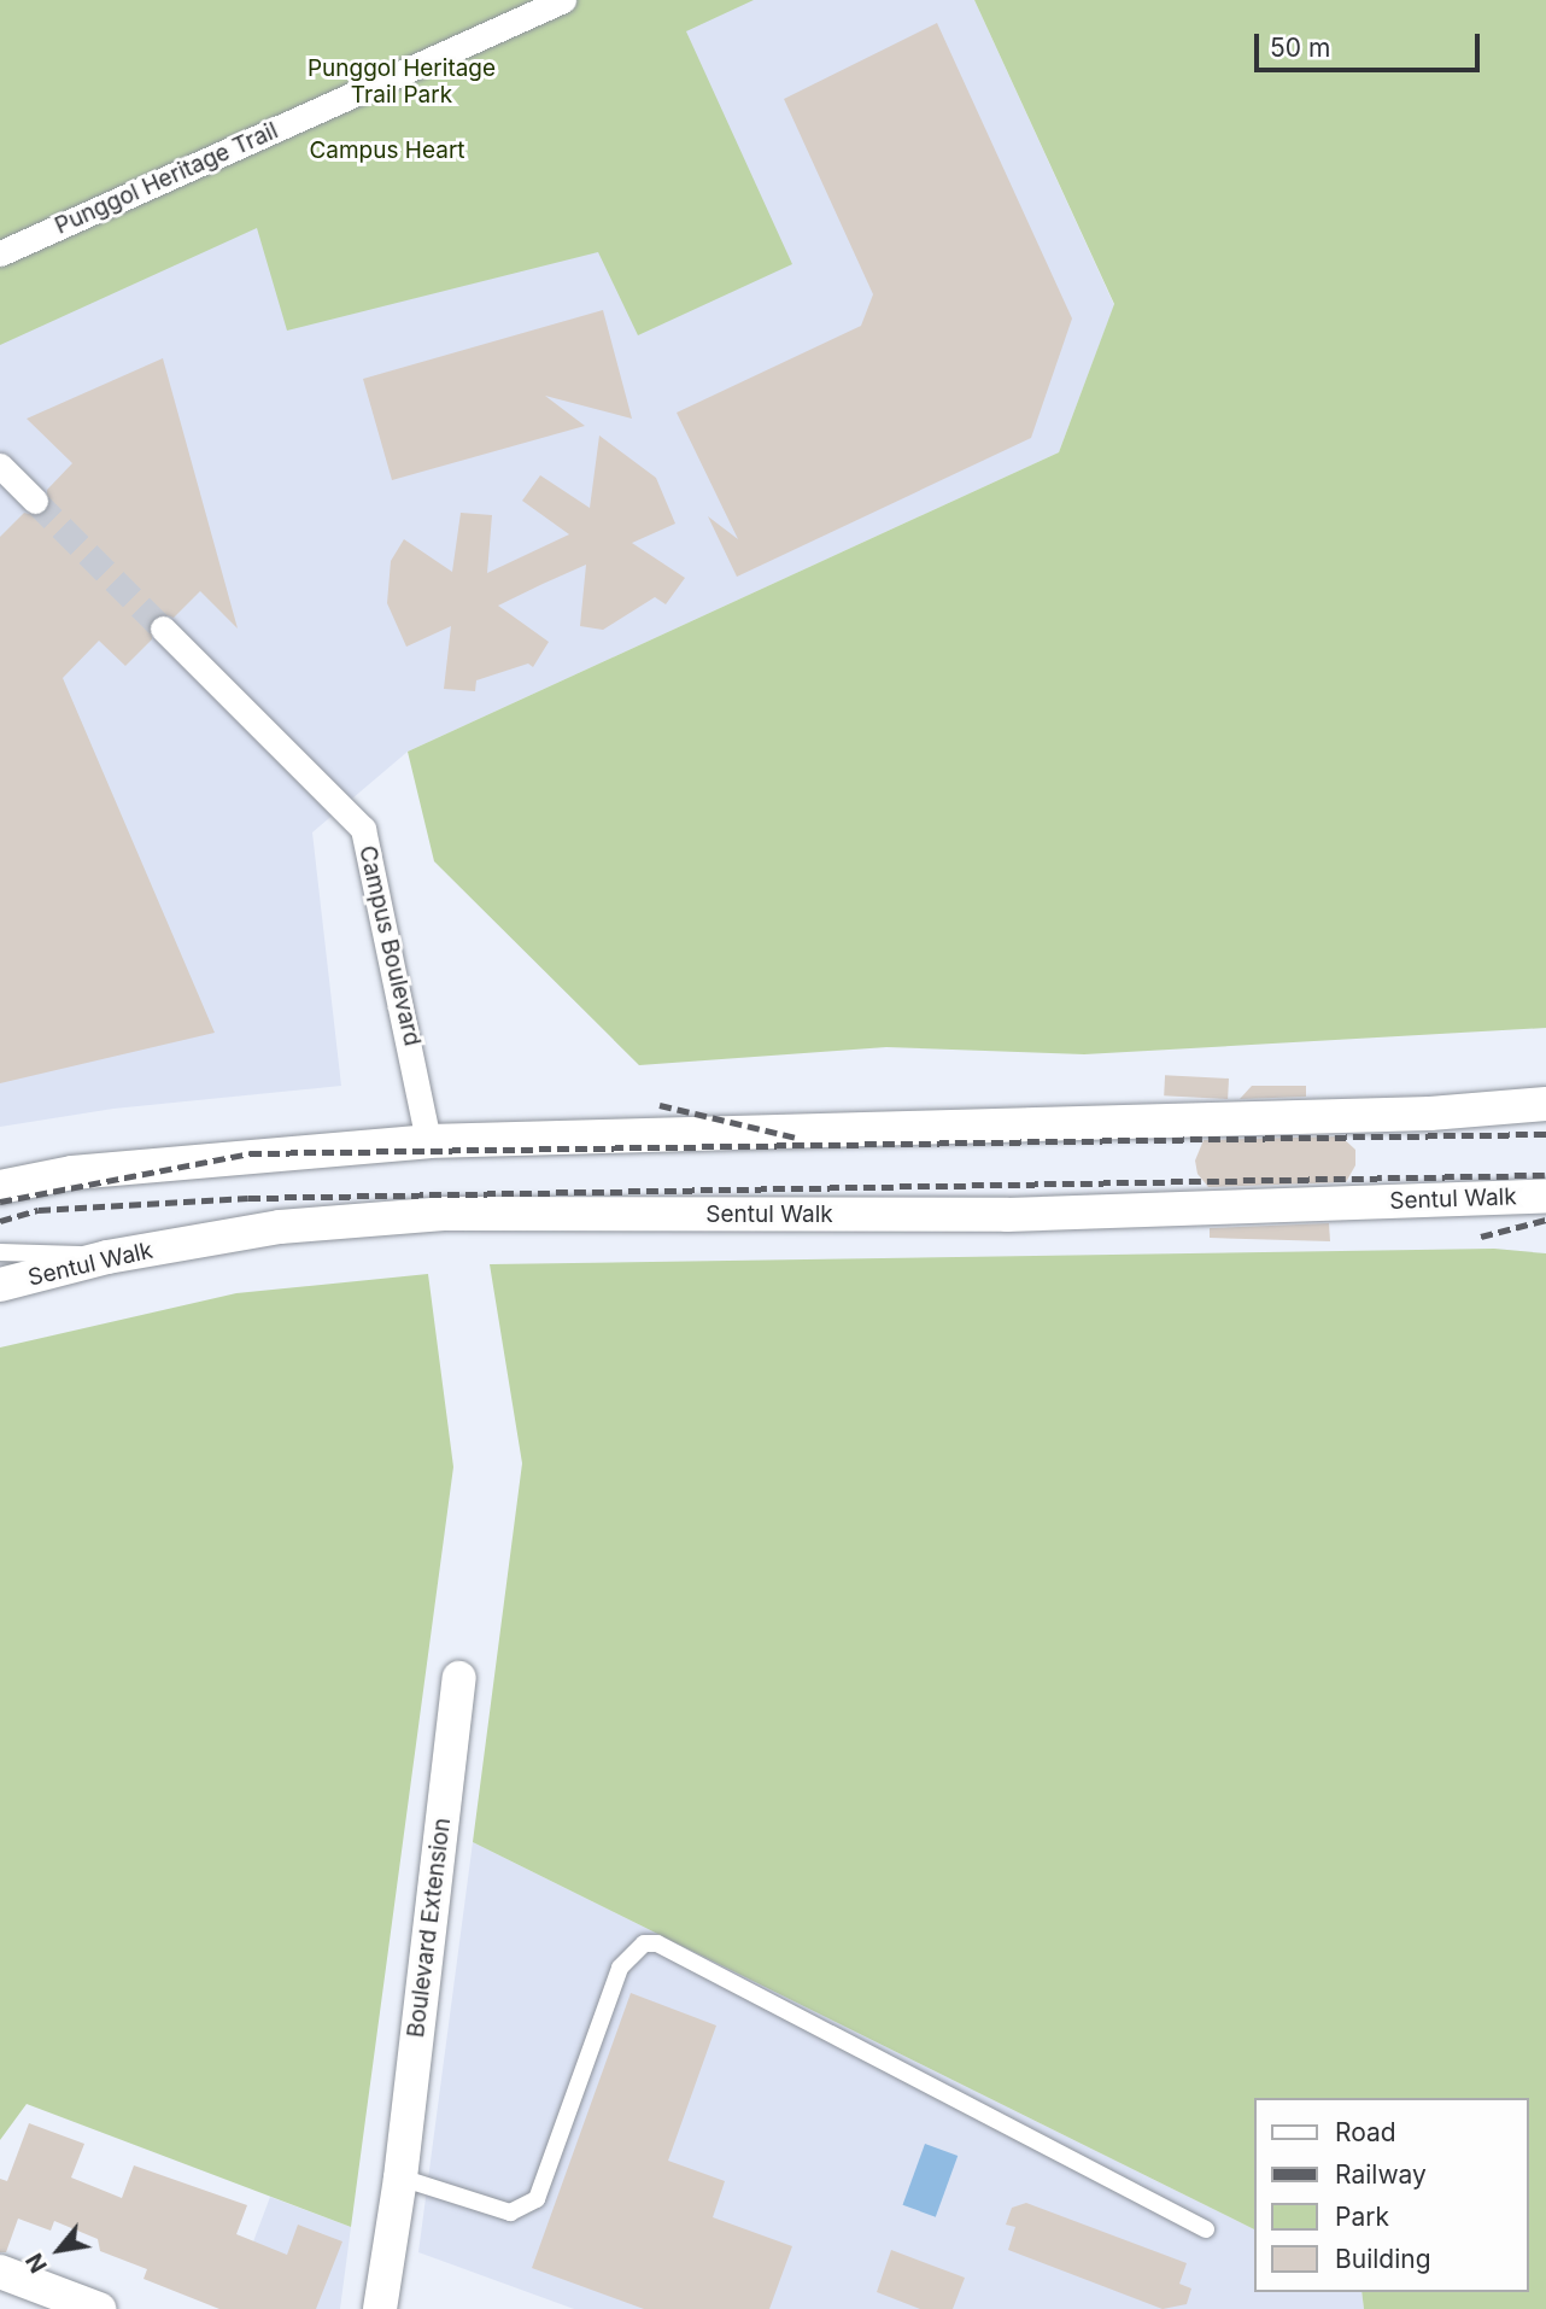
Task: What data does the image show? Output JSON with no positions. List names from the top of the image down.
{
  "streets": {
    "street": [
      "Punggol Heritage Trail",
      "Campus Boulevard",
      "Sentul Walk",
      "Boulevard Extension"
    ]
  },
  "parks": ["Punggol Heritage Trail Park", "Campus Heart"],
  "legend": [
    "Road",
    "Railway",
    "Park",
    "Building"
  ],
  "scale_bar": "50 m",
  "north": "bottom left"
}
